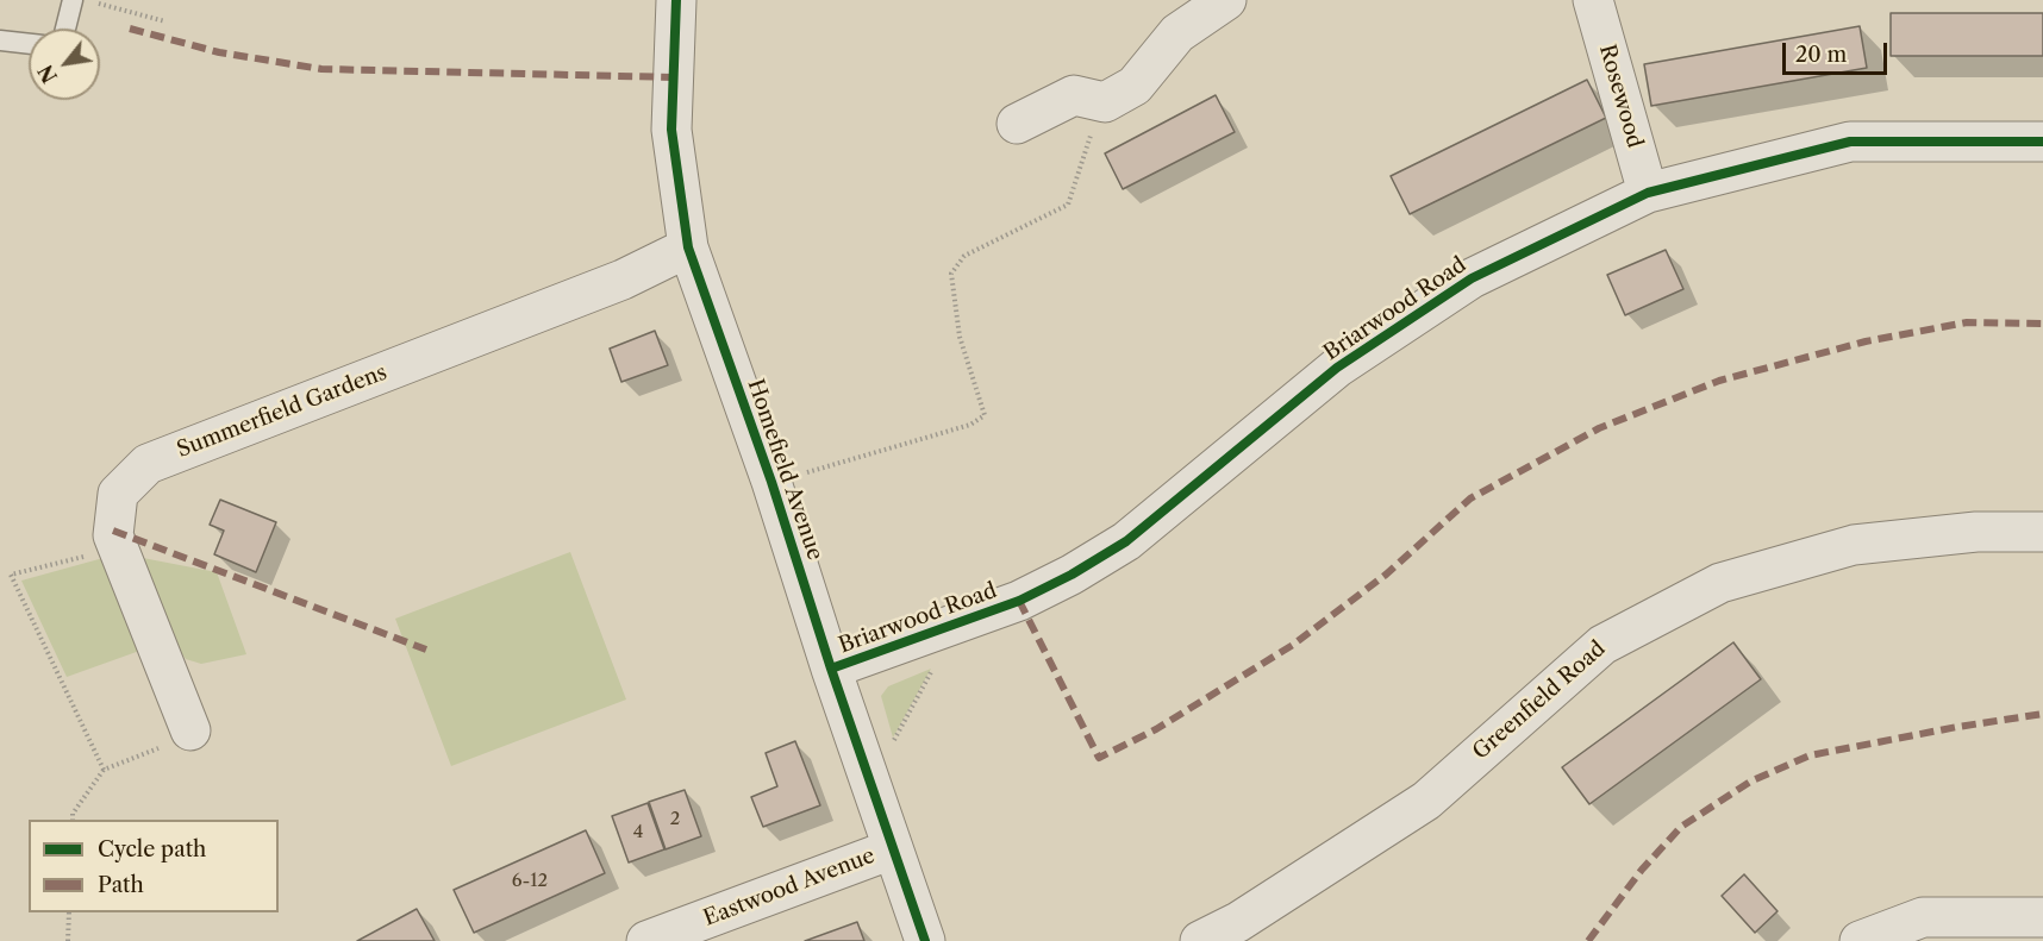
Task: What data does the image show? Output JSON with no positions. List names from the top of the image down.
{
  "streets": {
    "street": [
      "Rosewood",
      "Briarwood Road",
      "Summerfield Gardens",
      "Homefield Avenue",
      "Greenfield Road",
      "Eastwood Avenue"
    ]
  },
  "crossings": [
    ["Rosewood", "Briarwood Road"],
    ["Briarwood Road", "Homefield Avenue"],
    ["Summerfield Gardens", "Homefield Avenue"],
    ["Homefield Avenue", "Eastwood Avenue"]
  ],
  "house_numbers": ["2", "4", "6-12"],
  "legend": ["Cycle path", "Path"],
  "scale_bar": "20 m",
  "north": "bottom left"
}
